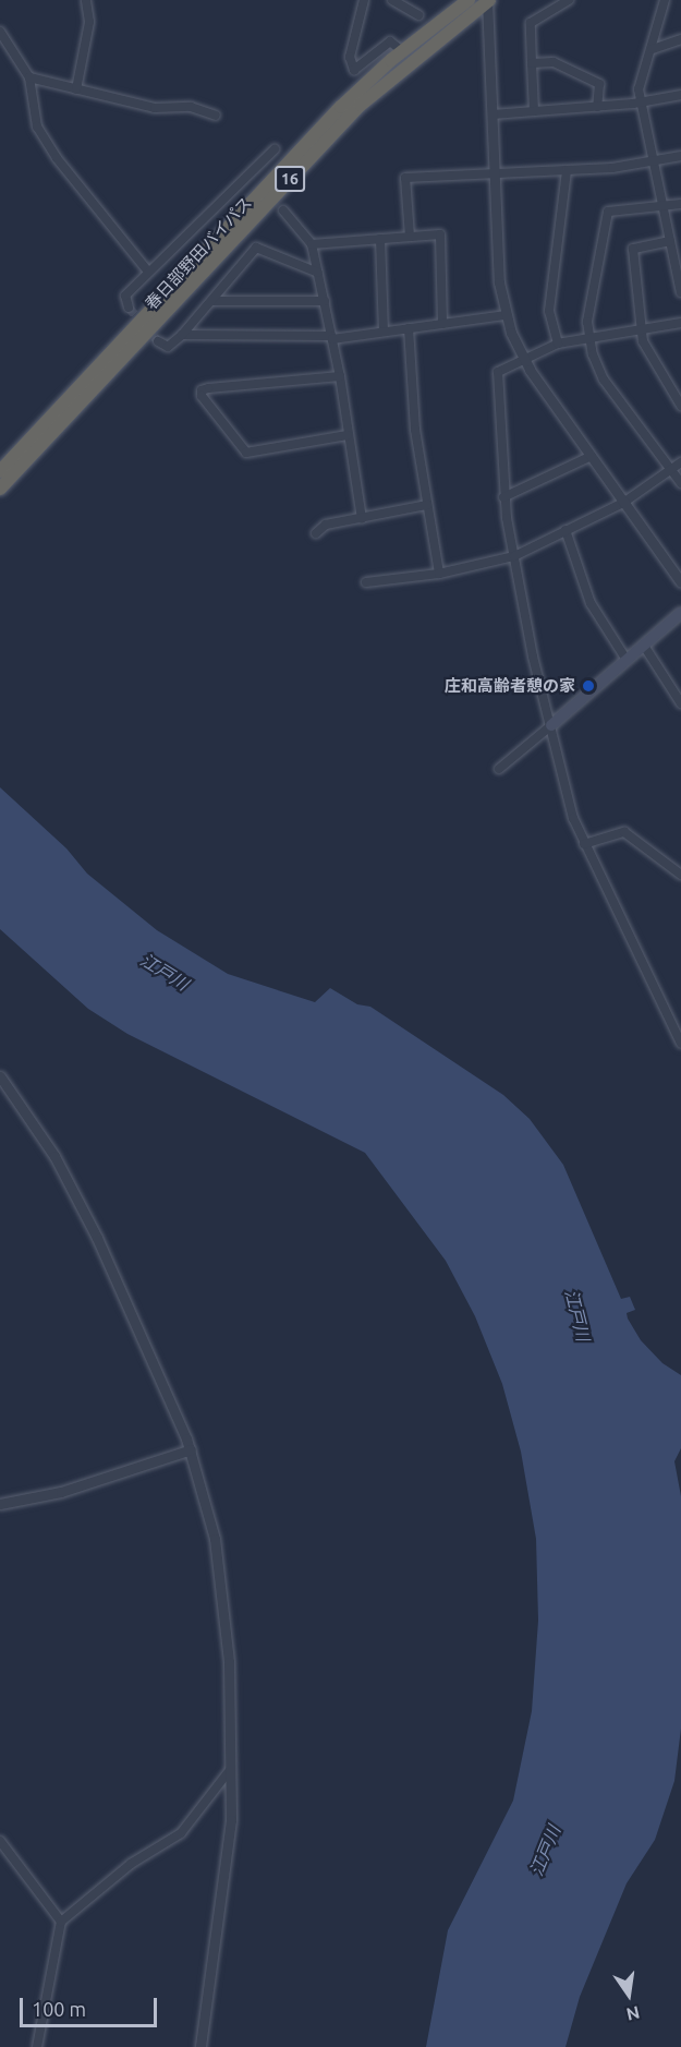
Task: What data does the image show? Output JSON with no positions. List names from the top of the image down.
{
  "streets": {
    "highway": ["16", "春日部野田バイパス"]
  },
  "water": ["江戸川"],
  "places": ["庄和高齢者憩の家"],
  "scale_bar": "100 m",
  "north": "bottom"
}
